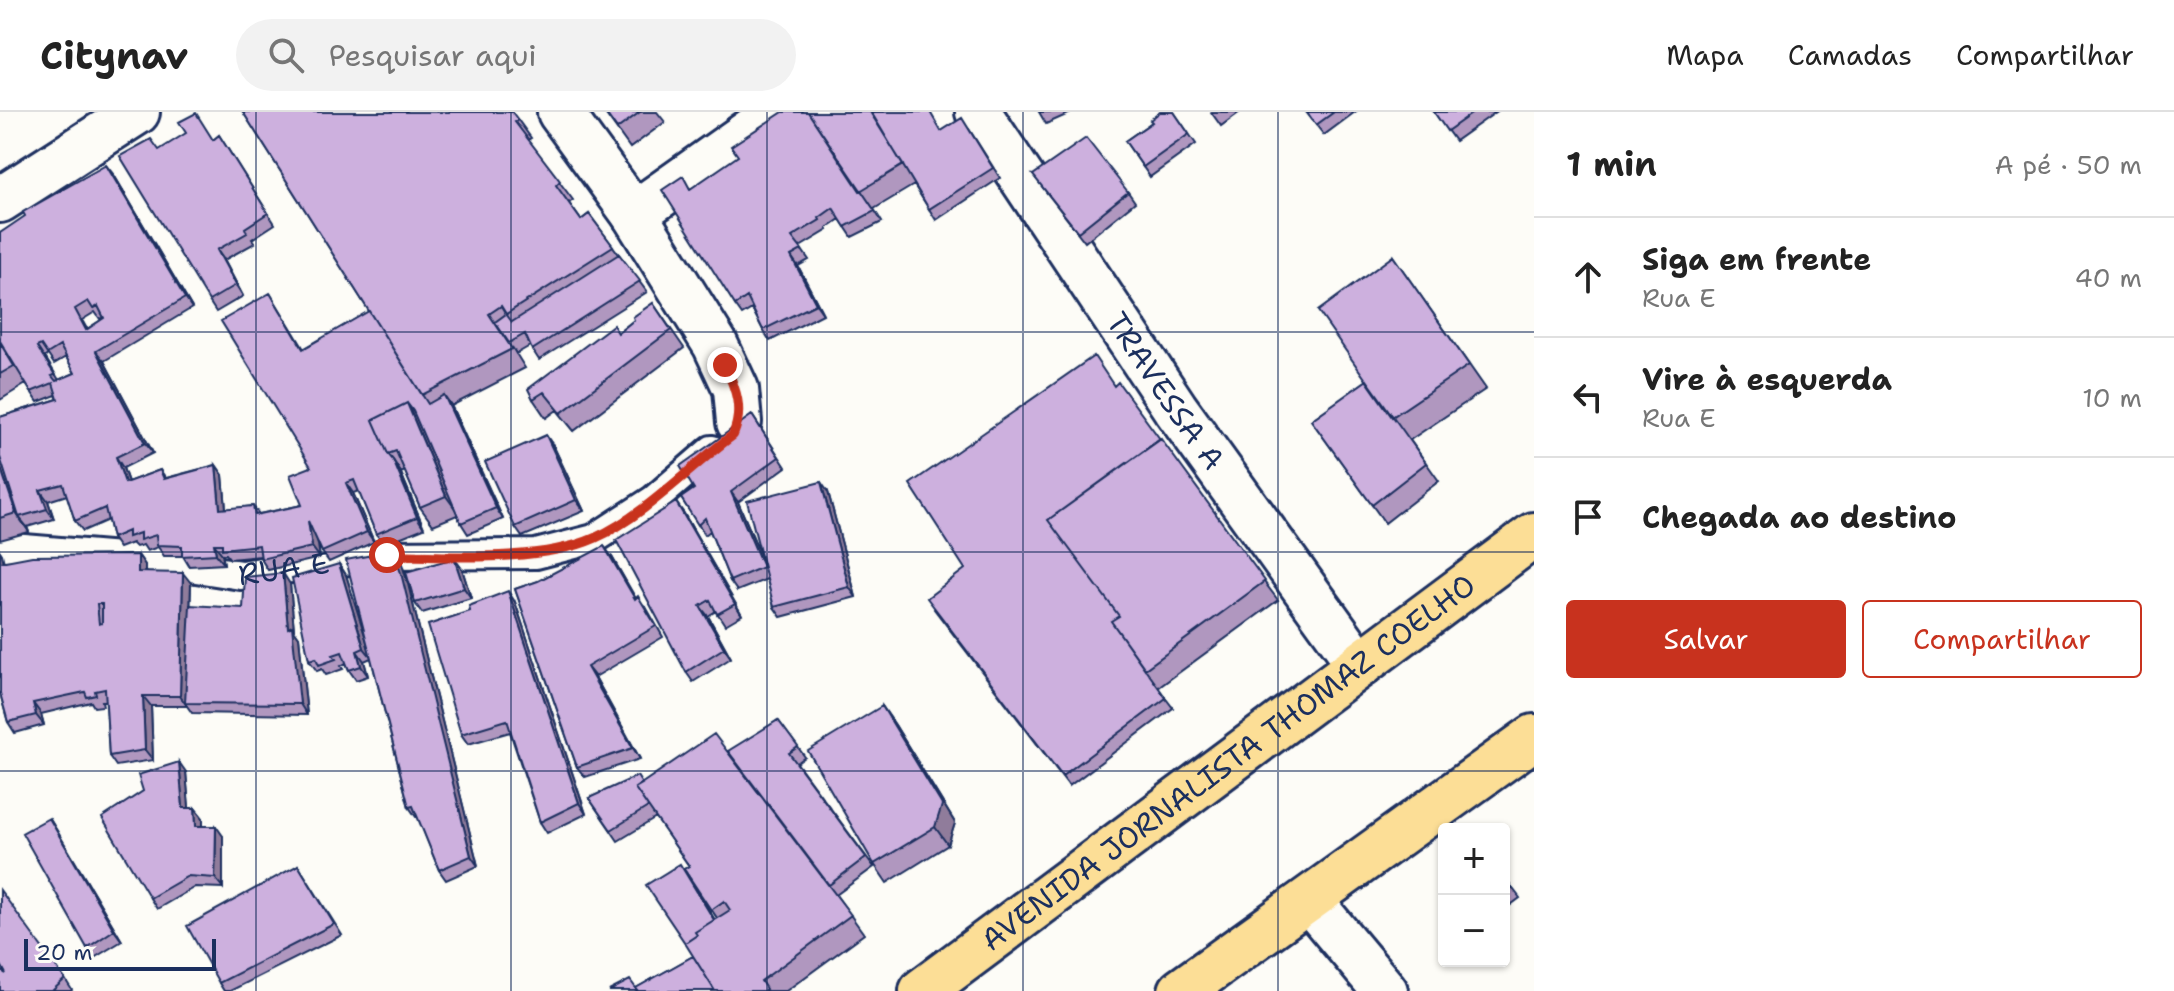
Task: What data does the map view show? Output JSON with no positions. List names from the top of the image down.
{
  "streets": {
    "main road": ["AVENIDA JORNALISTA THOMAZ COELHO"],
    "street": ["TRAVESSA A", "RUA E"]
  },
  "crossings": [
    ["TRAVESSA A", "AVENIDA JORNALISTA THOMAZ COELHO"]
  ],
  "scale_bar": "20 m",
  "page": {
    "header": "Citynav",
    "search": "Pesquisar aqui",
    "nav": ["Mapa", "Camadas", "Compartilhar"],
    "heading": ["1 min", "A pé · 50 m"],
    "list": [
      ["Siga em frente", "Rua E", "40 m"],
      ["Vire à esquerda", "Rua E", "10 m"],
      "Chegada ao destino"
    ],
    "buttons": ["Salvar", "Compartilhar"],
    "map_buttons": ["+", "−"],
    "scale": "20 m"
  }
}
